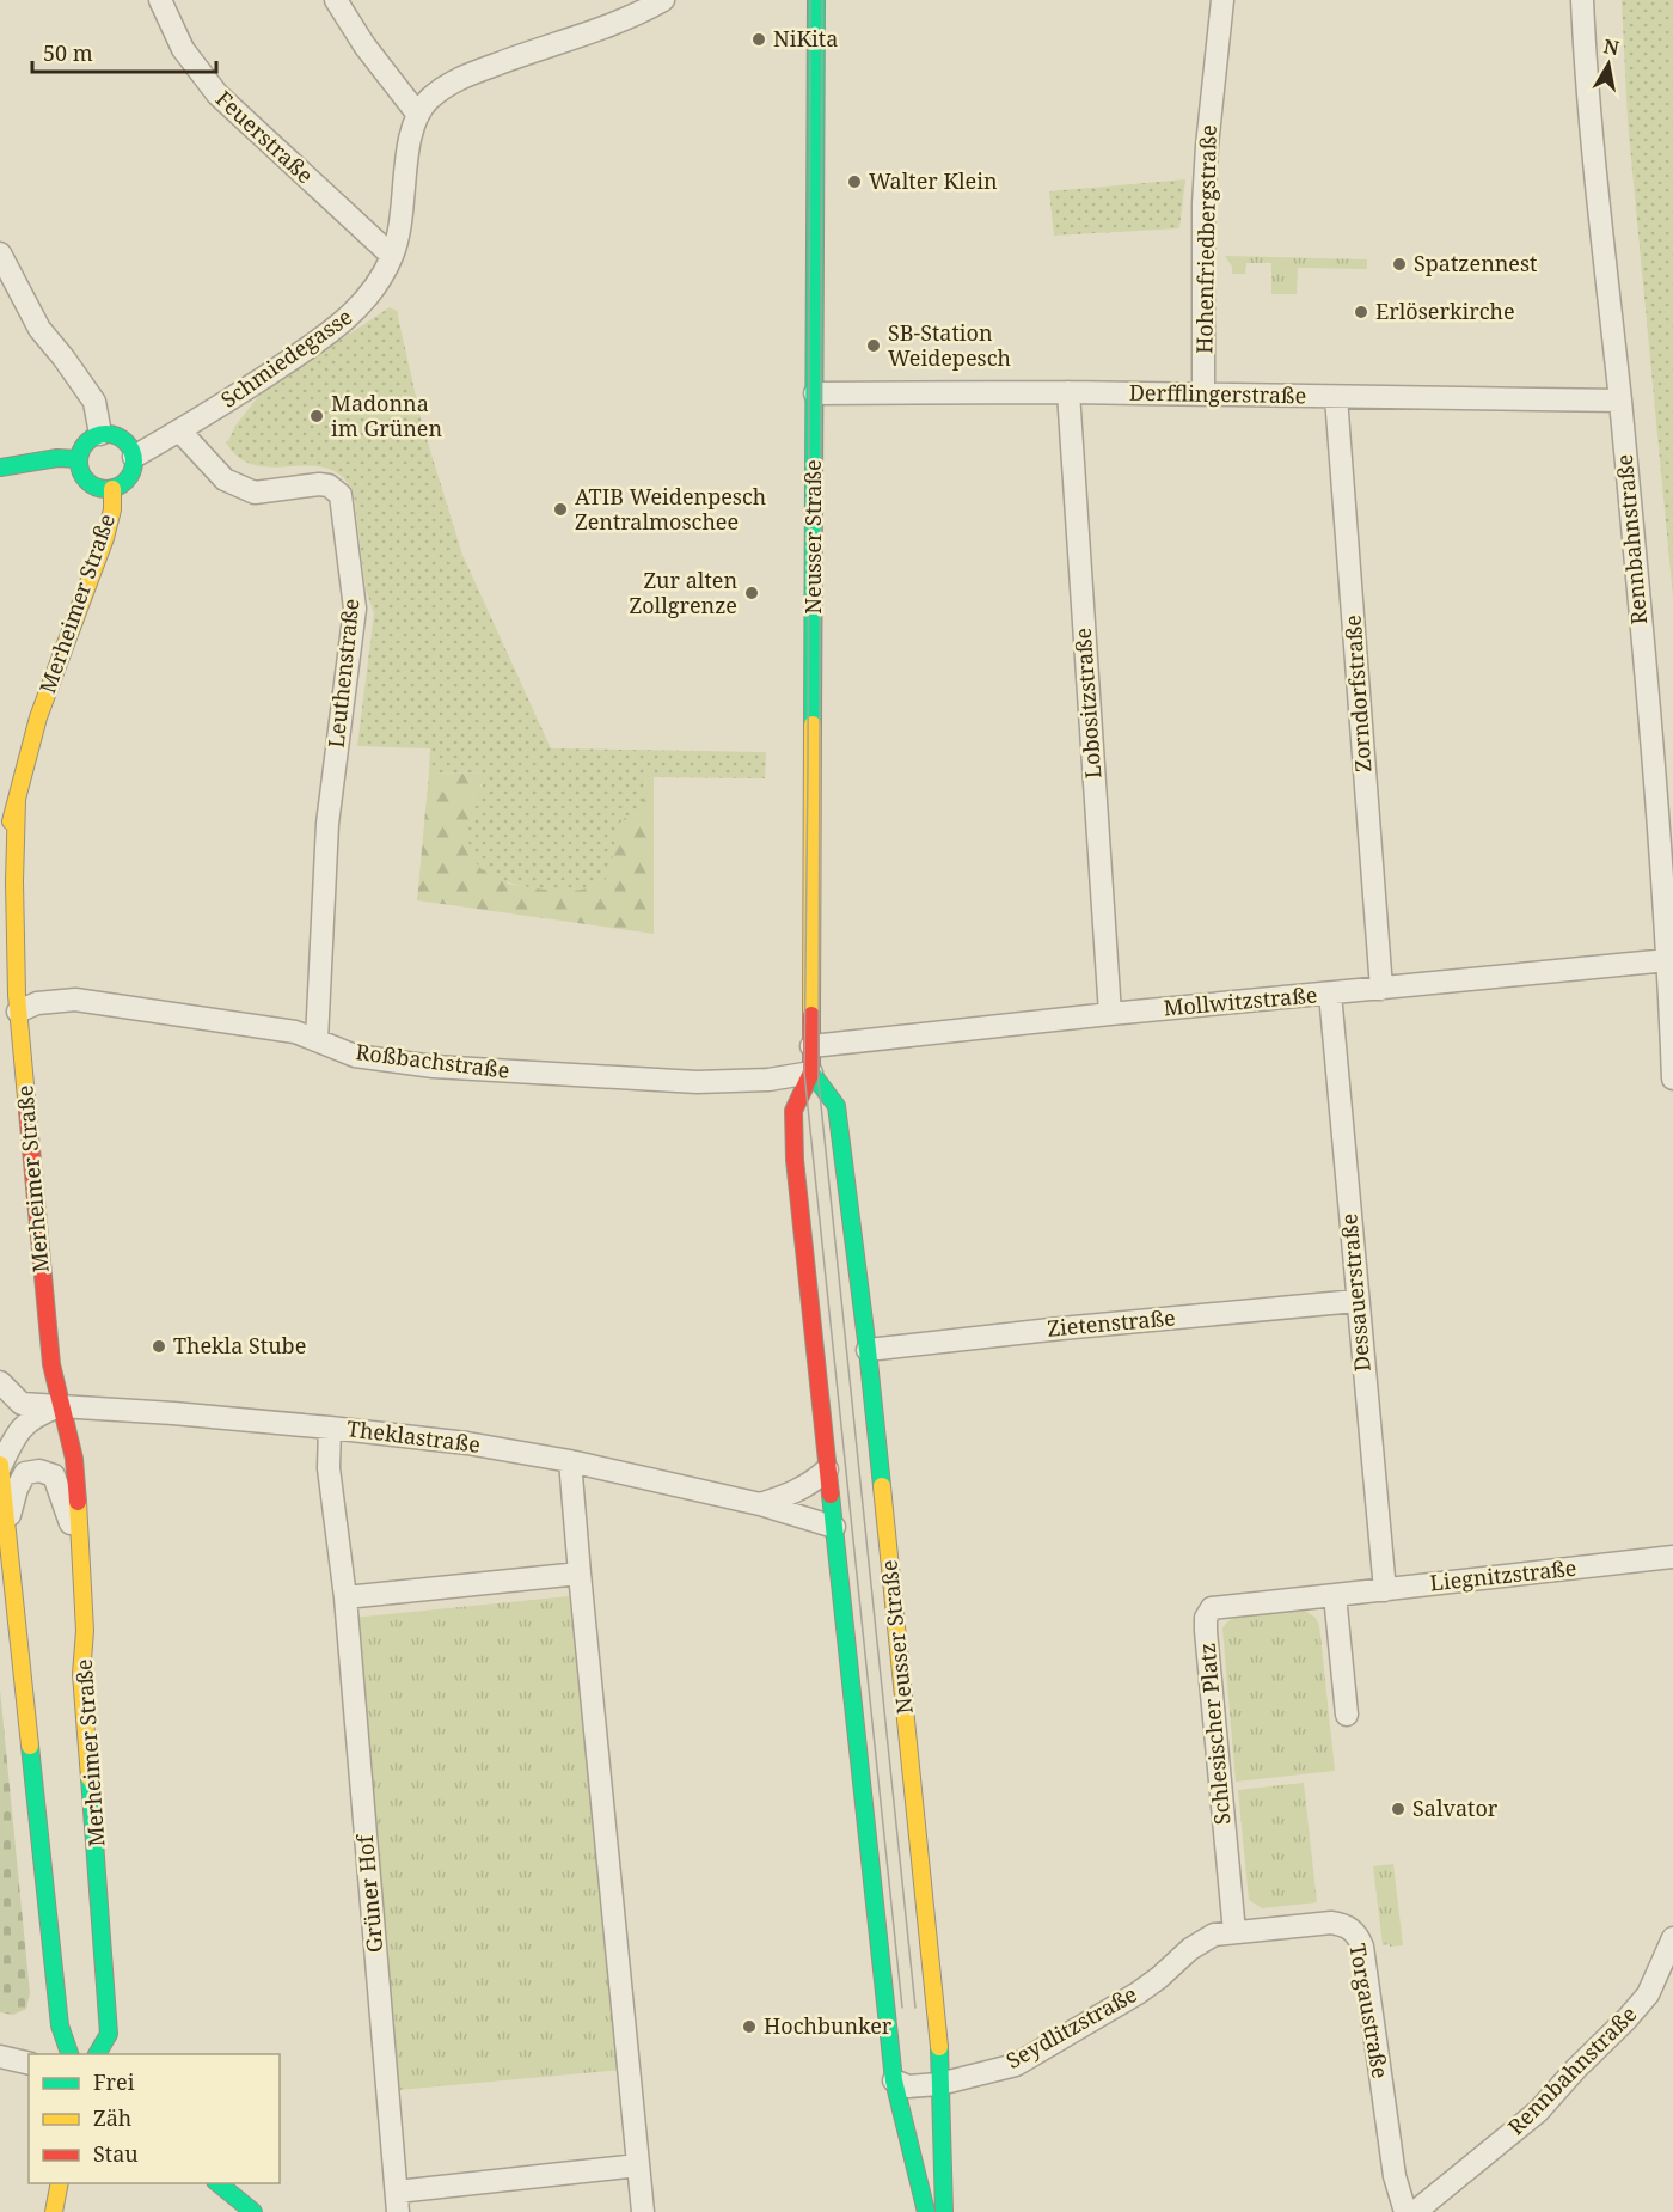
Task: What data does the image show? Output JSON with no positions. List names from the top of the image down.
{
  "streets": {
    "main road": ["Neusser Straße", "Merheimer Straße"],
    "street": [
      "Feuerstraße",
      "Hohenfriedbergstraße",
      "Schmiedegasse",
      "Derfflingerstraße",
      "Rennbahnstraße",
      "Leuthenstraße",
      "Zorndorfstraße",
      "Lobositzstraße",
      "Mollwitzstraße",
      "Roßbachstraße",
      "Dessauerstraße",
      "Zietenstraße",
      "Theklastraße",
      "Liegnitzstraße",
      "Schlesischer Platz",
      "Grüner Hof",
      "Torgaustraße",
      "Seydlitzstraße"
    ]
  },
  "crossings": [
    ["Feuerstraße", "Schmiedegasse"],
    ["Hohenfriedbergstraße", "Derfflingerstraße"],
    ["Schmiedegasse", "Merheimer Straße"],
    ["Schmiedegasse", "Leuthenstraße"],
    ["Derfflingerstraße", "Neusser Straße"],
    ["Derfflingerstraße", "Rennbahnstraße"],
    ["Derfflingerstraße", "Zorndorfstraße"],
    ["Derfflingerstraße", "Lobositzstraße"],
    ["Neusser Straße", "Mollwitzstraße"],
    ["Neusser Straße", "Roßbachstraße"],
    ["Neusser Straße", "Zietenstraße"],
    ["Neusser Straße", "Theklastraße"],
    ["Neusser Straße", "Seydlitzstraße"],
    ["Rennbahnstraße", "Mollwitzstraße"],
    ["Merheimer Straße", "Roßbachstraße"],
    ["Merheimer Straße", "Theklastraße"],
    ["Leuthenstraße", "Roßbachstraße"],
    ["Zorndorfstraße", "Mollwitzstraße"],
    ["Lobositzstraße", "Mollwitzstraße"],
    ["Mollwitzstraße", "Dessauerstraße"],
    ["Dessauerstraße", "Zietenstraße"],
    ["Dessauerstraße", "Liegnitzstraße"],
    ["Theklastraße", "Grüner Hof"],
    ["Liegnitzstraße", "Schlesischer Platz"],
    ["Schlesischer Platz", "Torgaustraße"],
    ["Schlesischer Platz", "Seydlitzstraße"],
    ["Torgaustraße", "Seydlitzstraße"]
  ],
  "places": [
    "NiKita",
    "Walter Klein",
    "Spatzennest",
    "Erlöserkirche",
    "SB-Station Weidepesch",
    "Madonna im Grünen",
    "ATIB Weidenpesch Zentralmoschee",
    "Zur alten Zollgrenze",
    "Thekla Stube",
    "Salvator",
    "Hochbunker"
  ],
  "legend": ["Frei", "Zäh", "Stau"],
  "scale_bar": "50 m",
  "north": "top"
}
